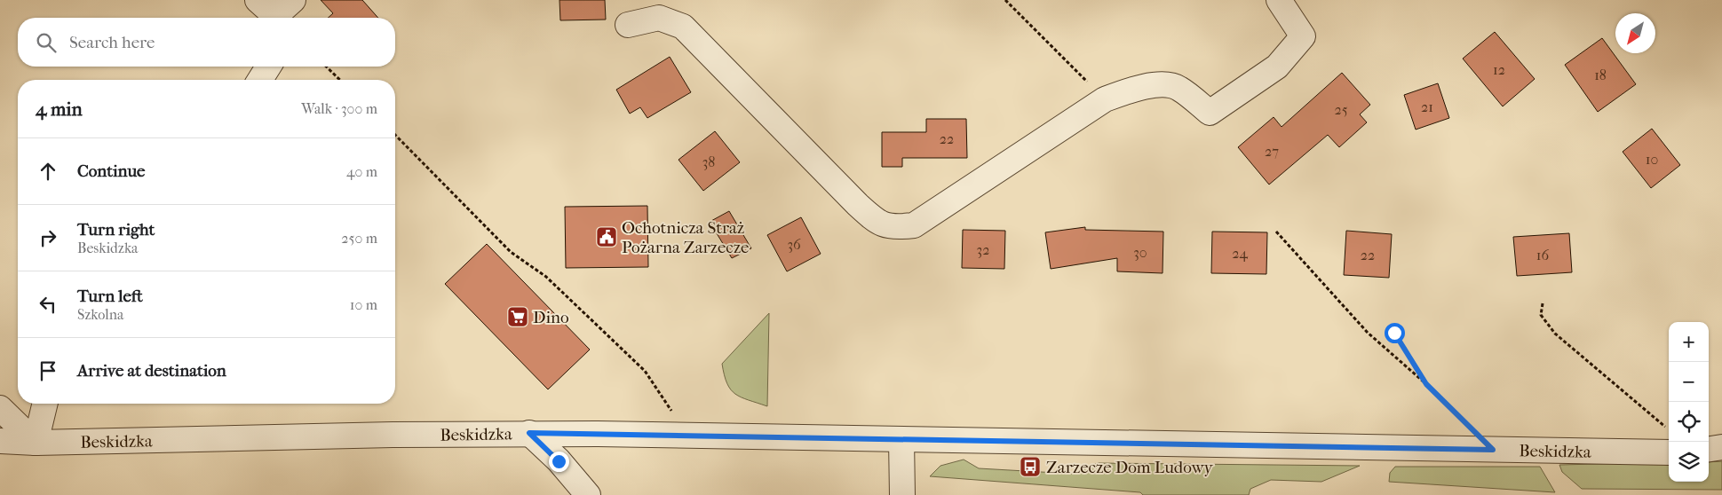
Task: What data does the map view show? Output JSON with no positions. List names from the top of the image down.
{
  "streets": {
    "street": ["Beskidzka"]
  },
  "places": {
    "public building": ["Ochotnicza Straż Pożarna Zarzecze"],
    "supermarket": ["Dino"],
    "bus stop": ["Zarzecze Dom Ludowy"]
  },
  "house_numbers": [
    "12",
    "18",
    "21",
    "25",
    "22",
    "27",
    "10",
    "38",
    "36",
    "32",
    "30",
    "24",
    "22",
    "16"
  ],
  "north": "bottom left",
  "page": {
    "search": "Search here",
    "heading": ["4 min", "Walk · 300 m"],
    "list": [
      ["Continue", "40 m"],
      ["Turn right", "Beskidzka", "250 m"],
      ["Turn left", "Szkolna", "10 m"],
      "Arrive at destination"
    ],
    "map_buttons": ["+", "−"]
  }
}
